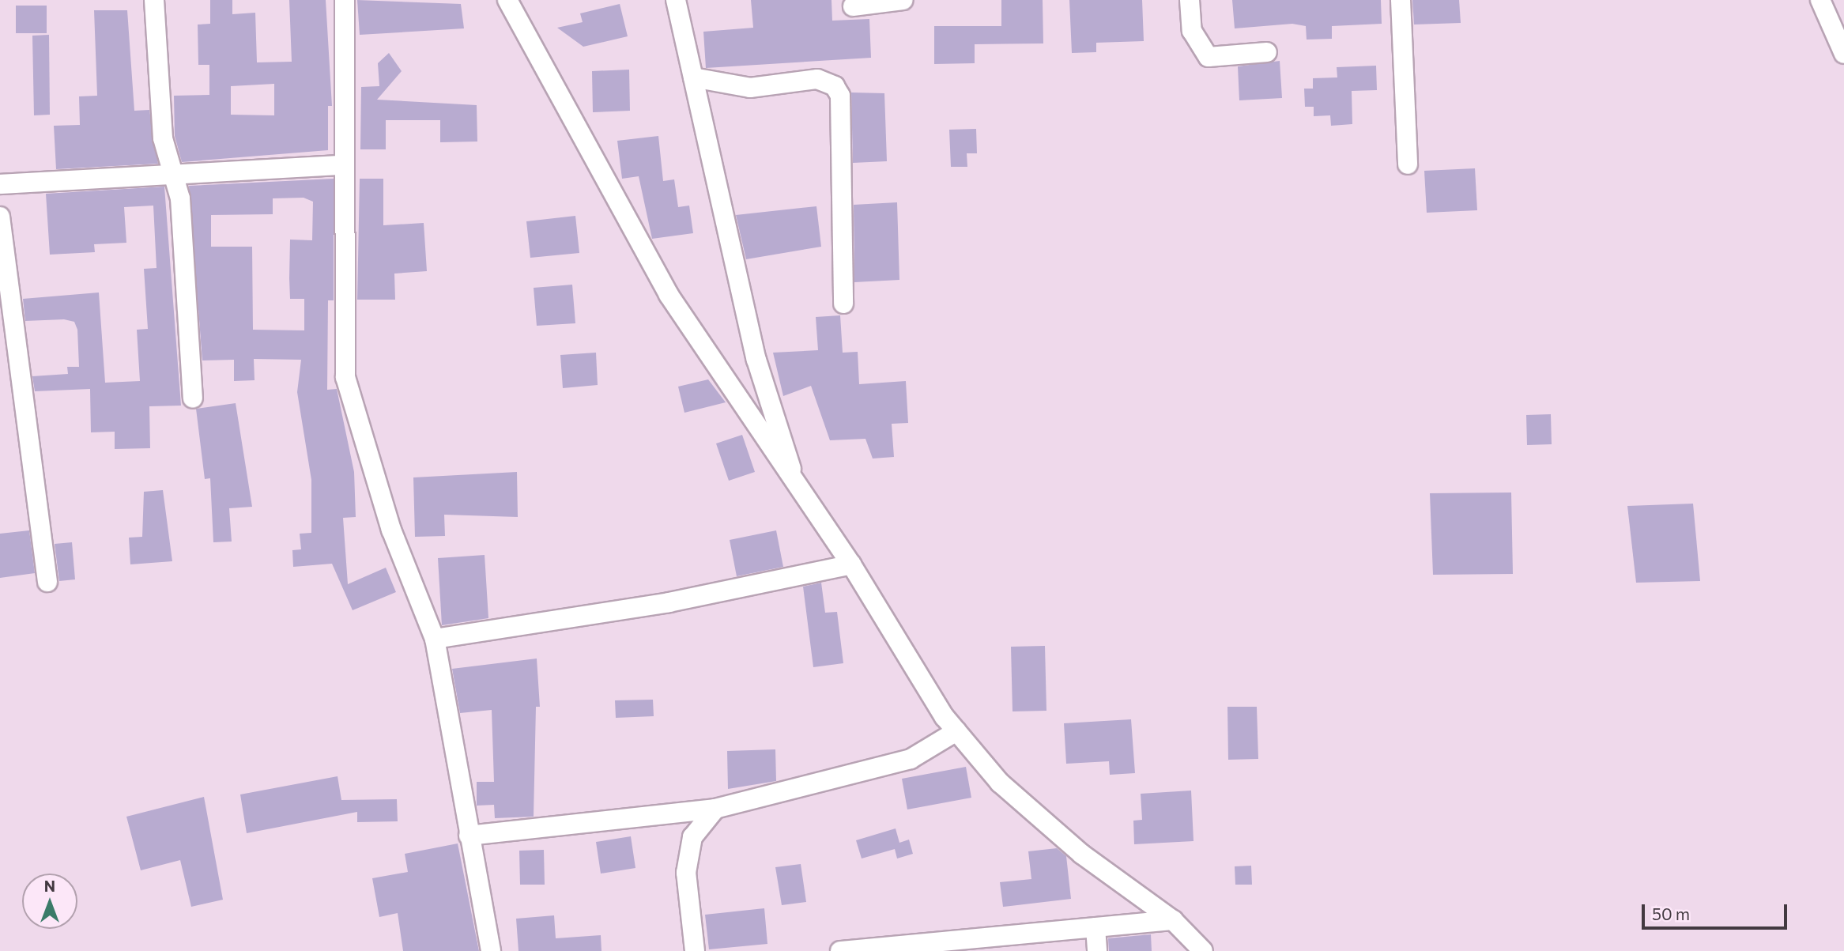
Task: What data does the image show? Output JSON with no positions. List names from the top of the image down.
{
  "scale_bar": "50 m",
  "north": "top"
}
